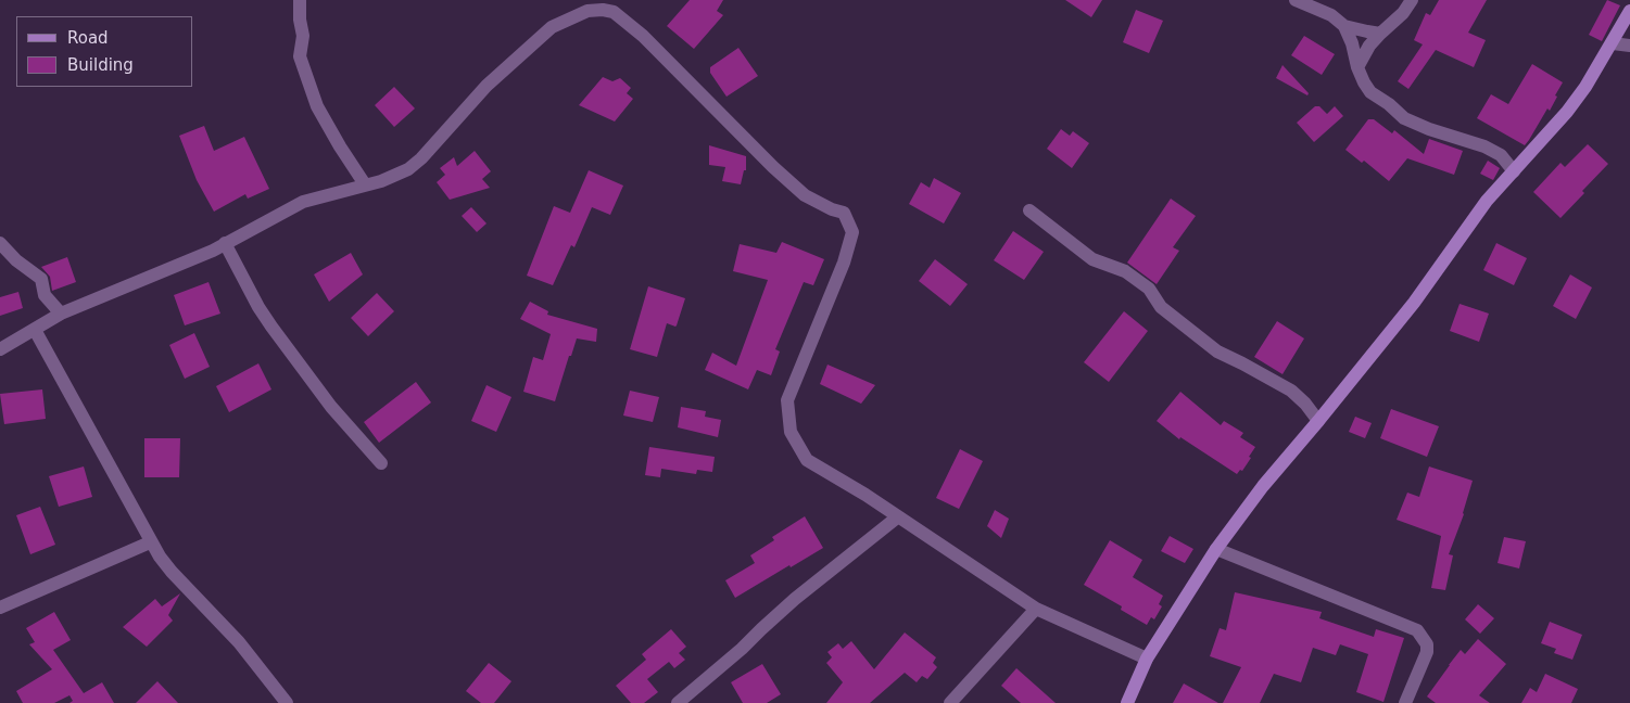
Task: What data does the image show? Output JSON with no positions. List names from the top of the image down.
{
  "legend": ["Road", "Building"]
}
